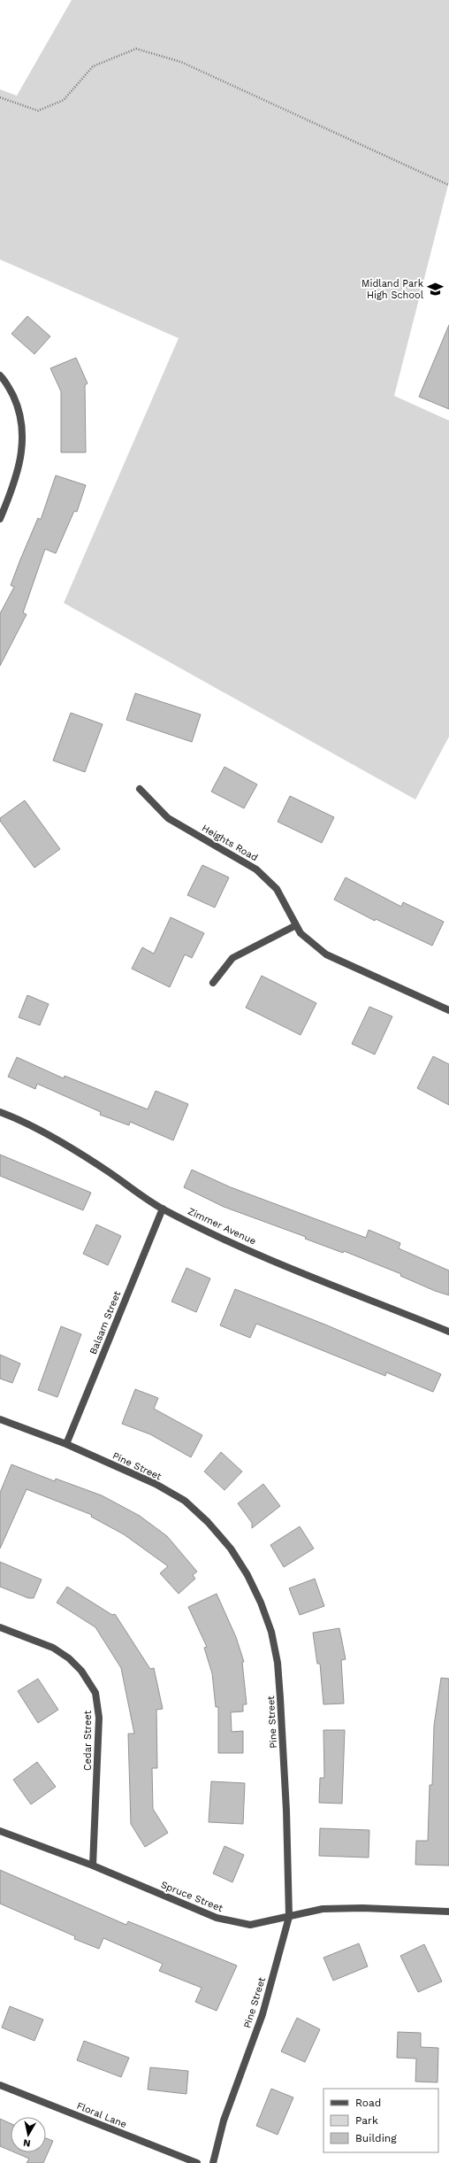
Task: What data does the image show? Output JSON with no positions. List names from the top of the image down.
{
  "streets": {
    "street": [
      "Heights Road",
      "Zimmer Avenue",
      "Balsam Street",
      "Pine Street",
      "Cedar Street",
      "Spruce Street",
      "Floral Lane"
    ]
  },
  "crossings": [
    ["Zimmer Avenue", "Balsam Street"],
    ["Balsam Street", "Pine Street"],
    ["Pine Street", "Spruce Street"],
    ["Cedar Street", "Spruce Street"]
  ],
  "places": {
    "school or university": ["Midland Park High School"]
  },
  "legend": ["Road", "Park", "Building"],
  "north": "bottom"
}
